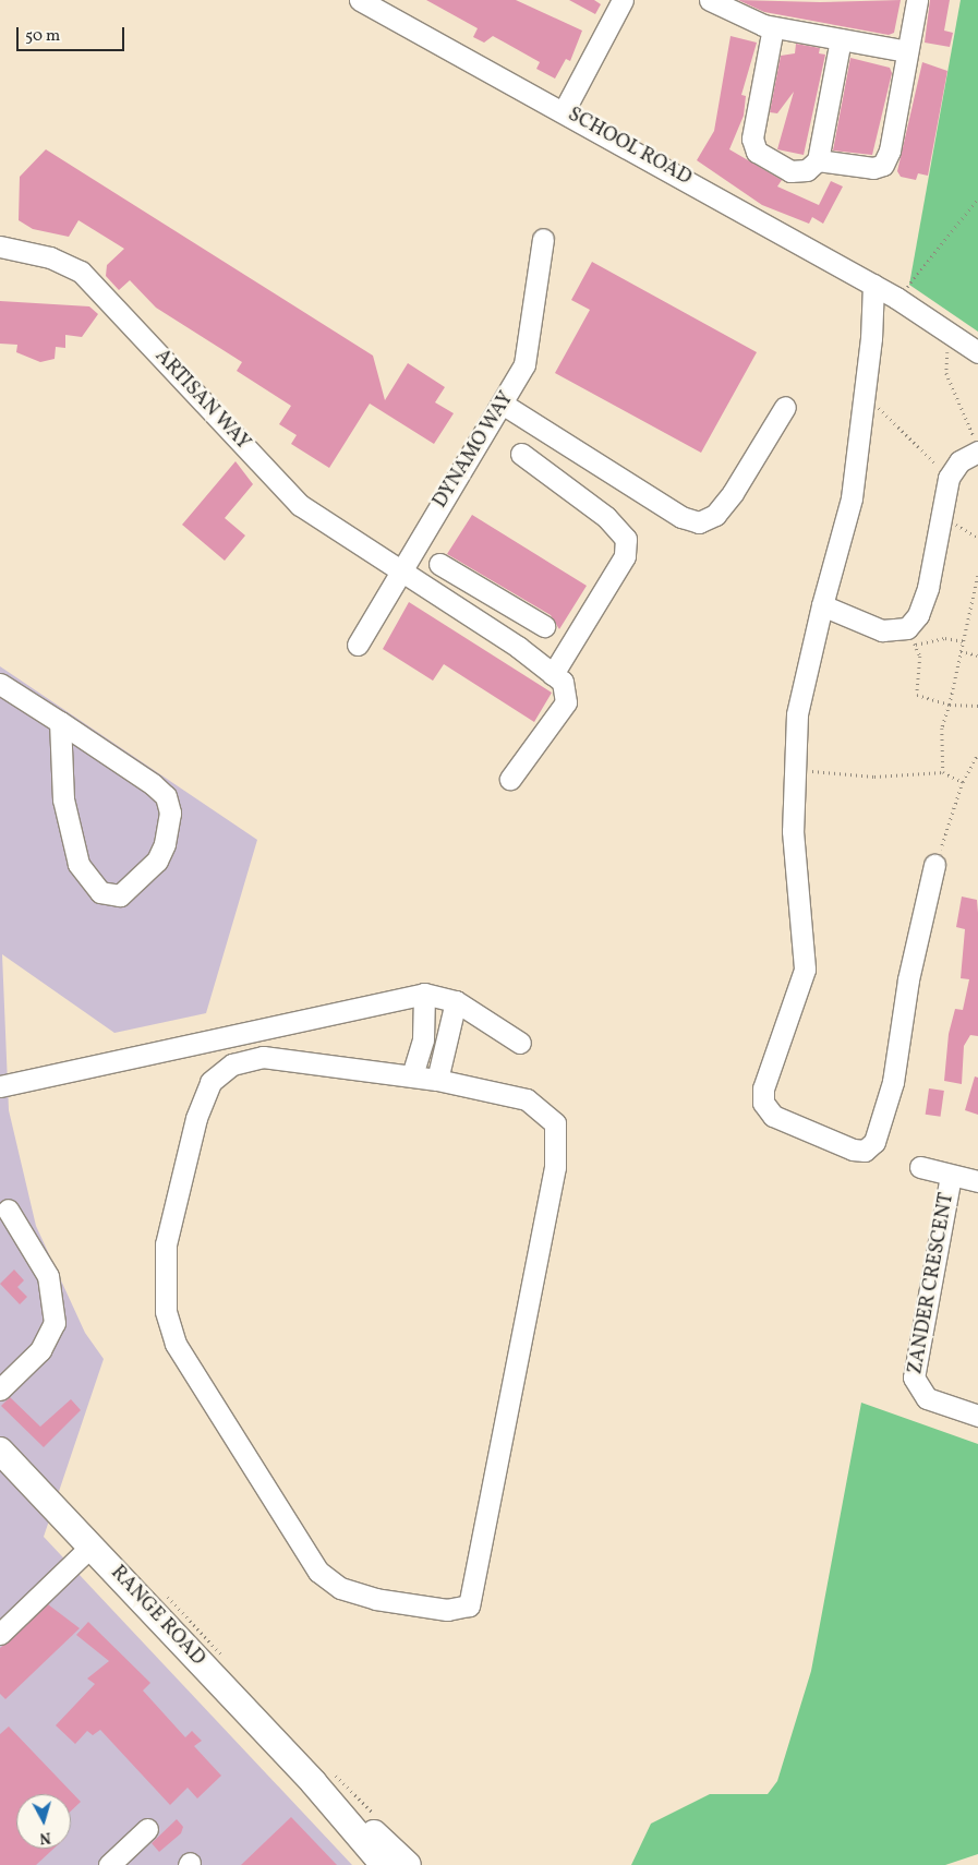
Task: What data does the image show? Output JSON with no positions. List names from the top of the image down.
{
  "streets": {
    "main road": ["RANGE ROAD"],
    "street": [
      "SCHOOL ROAD",
      "ARTISAN WAY",
      "DYNAMO WAY",
      "ZANDER CRESCENT"
    ]
  },
  "crossings": [
    ["ARTISAN WAY", "DYNAMO WAY"]
  ],
  "scale_bar": "50 m",
  "north": "bottom"
}
